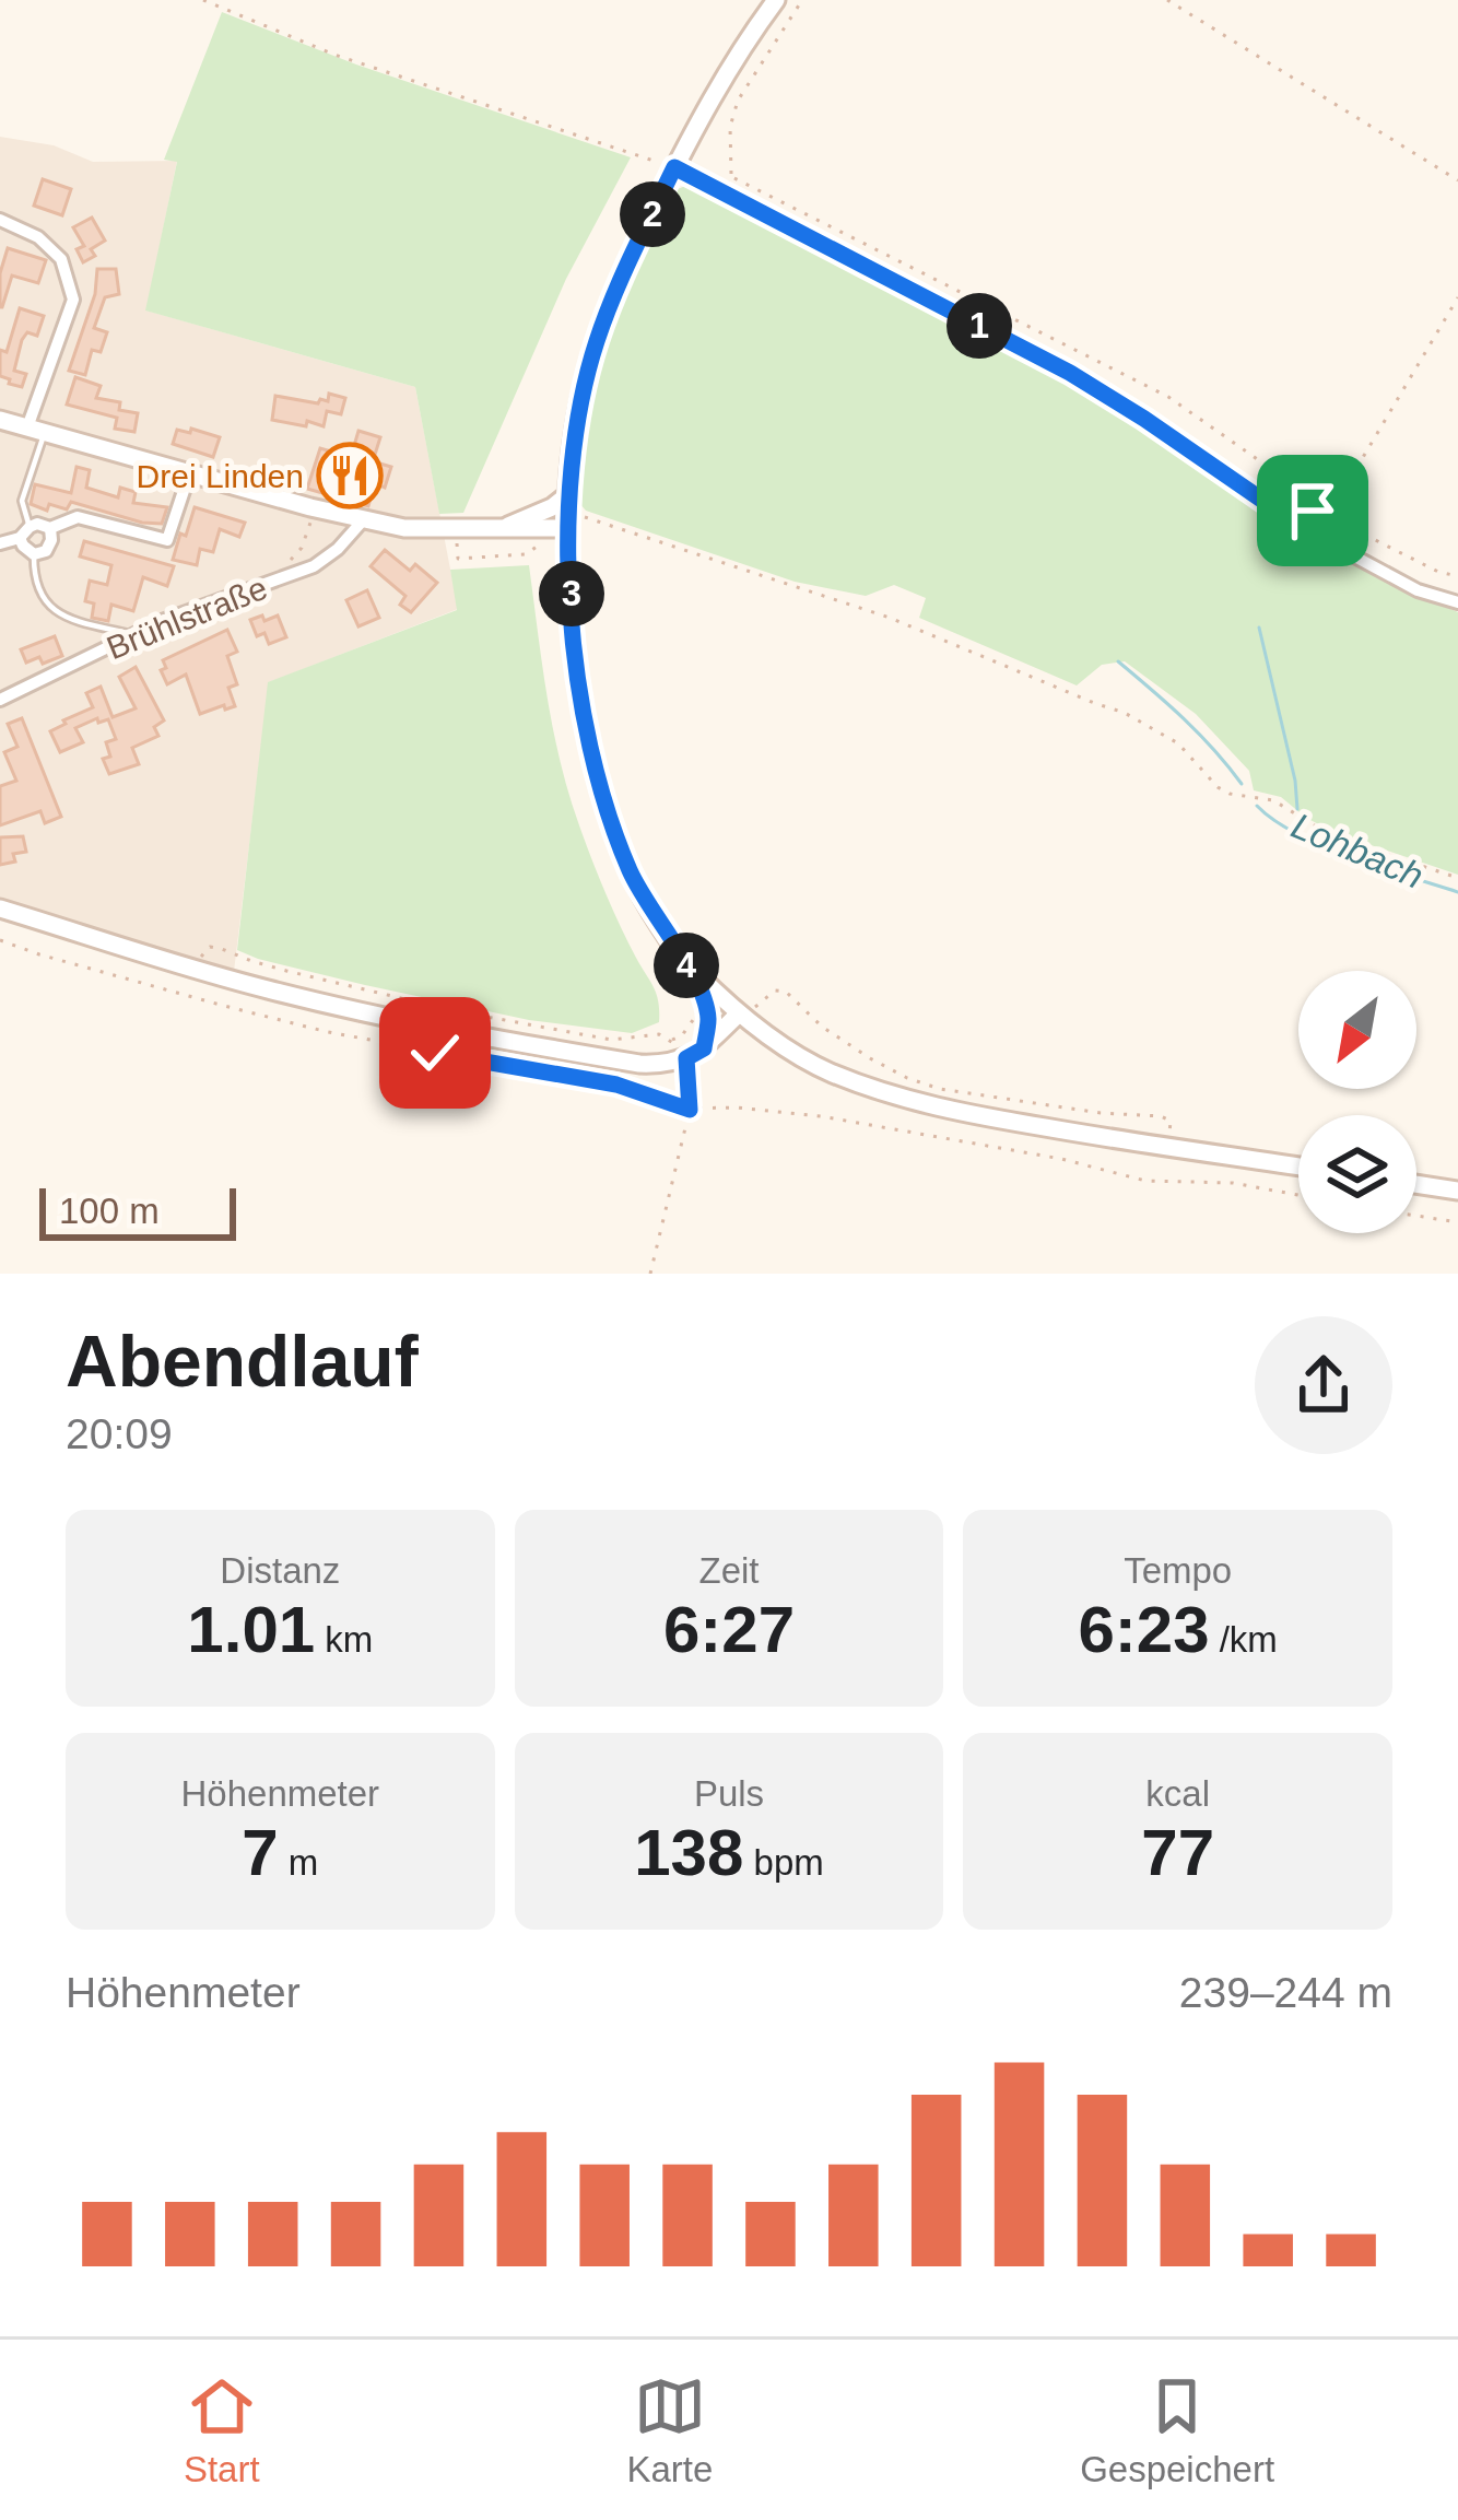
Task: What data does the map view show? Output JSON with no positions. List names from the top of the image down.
{
  "streets": {
    "street": ["Brühlstraße"]
  },
  "water": ["Lohbach"],
  "places": {
    "restaurant": ["Drei Linden"]
  },
  "scale_bar": "100 m",
  "north": "bottom left",
  "page": {
    "pins": [
      "2",
      "1",
      "3",
      "4"
    ],
    "scale": "100 m",
    "heading": ["Abendlauf", "20:09"],
    "stats": [
      ["Distanz", "1.01 km"],
      ["Zeit", "6:27"],
      ["Tempo", "6:23 /km"],
      ["Höhenmeter", "7 m"],
      ["Puls", "138 bpm"],
      ["kcal", "77"]
    ],
    "chart": ["Höhenmeter", "239–244 m"],
    "tabs": ["Start", "Karte", "Gespeichert"]
  }
}
